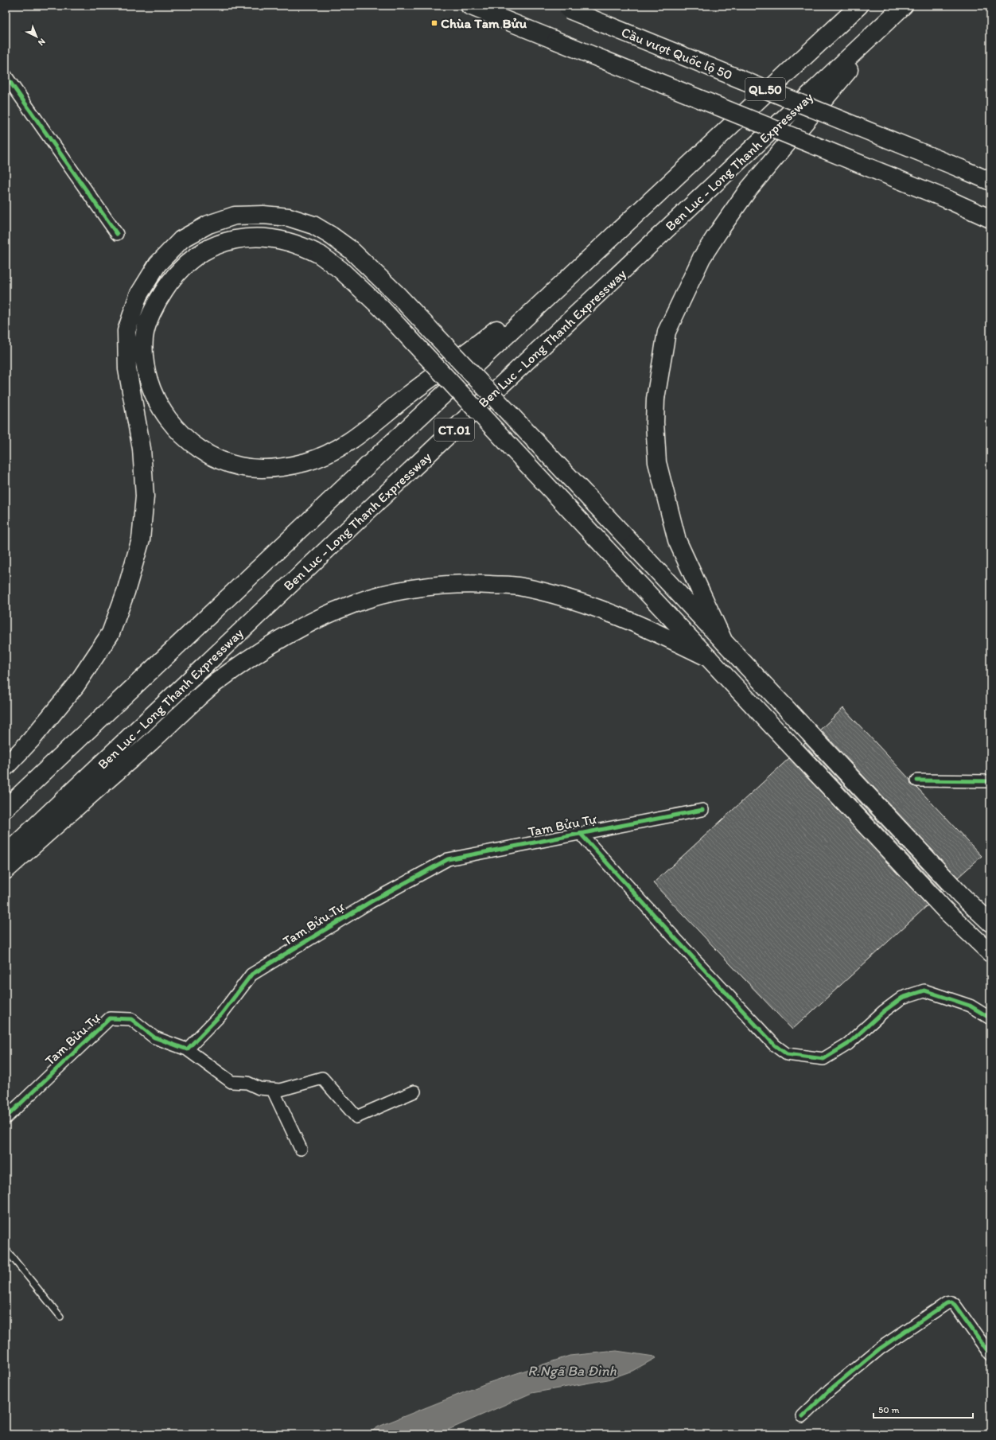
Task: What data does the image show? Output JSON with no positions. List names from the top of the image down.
{
  "streets": {
    "highway": [
      "Cầu vượt Quốc lộ 50",
      "QL.50",
      "Ben Luc - Long Thanh Expressway",
      "CT.01"
    ],
    "street": ["Tam Bửu Tự"]
  },
  "water": ["R.Ngã Ba Đình"],
  "places": {
    "transit": ["Chùa Tam Bửu"]
  },
  "scale_bar": "50 m",
  "north": "bottom right"
}
